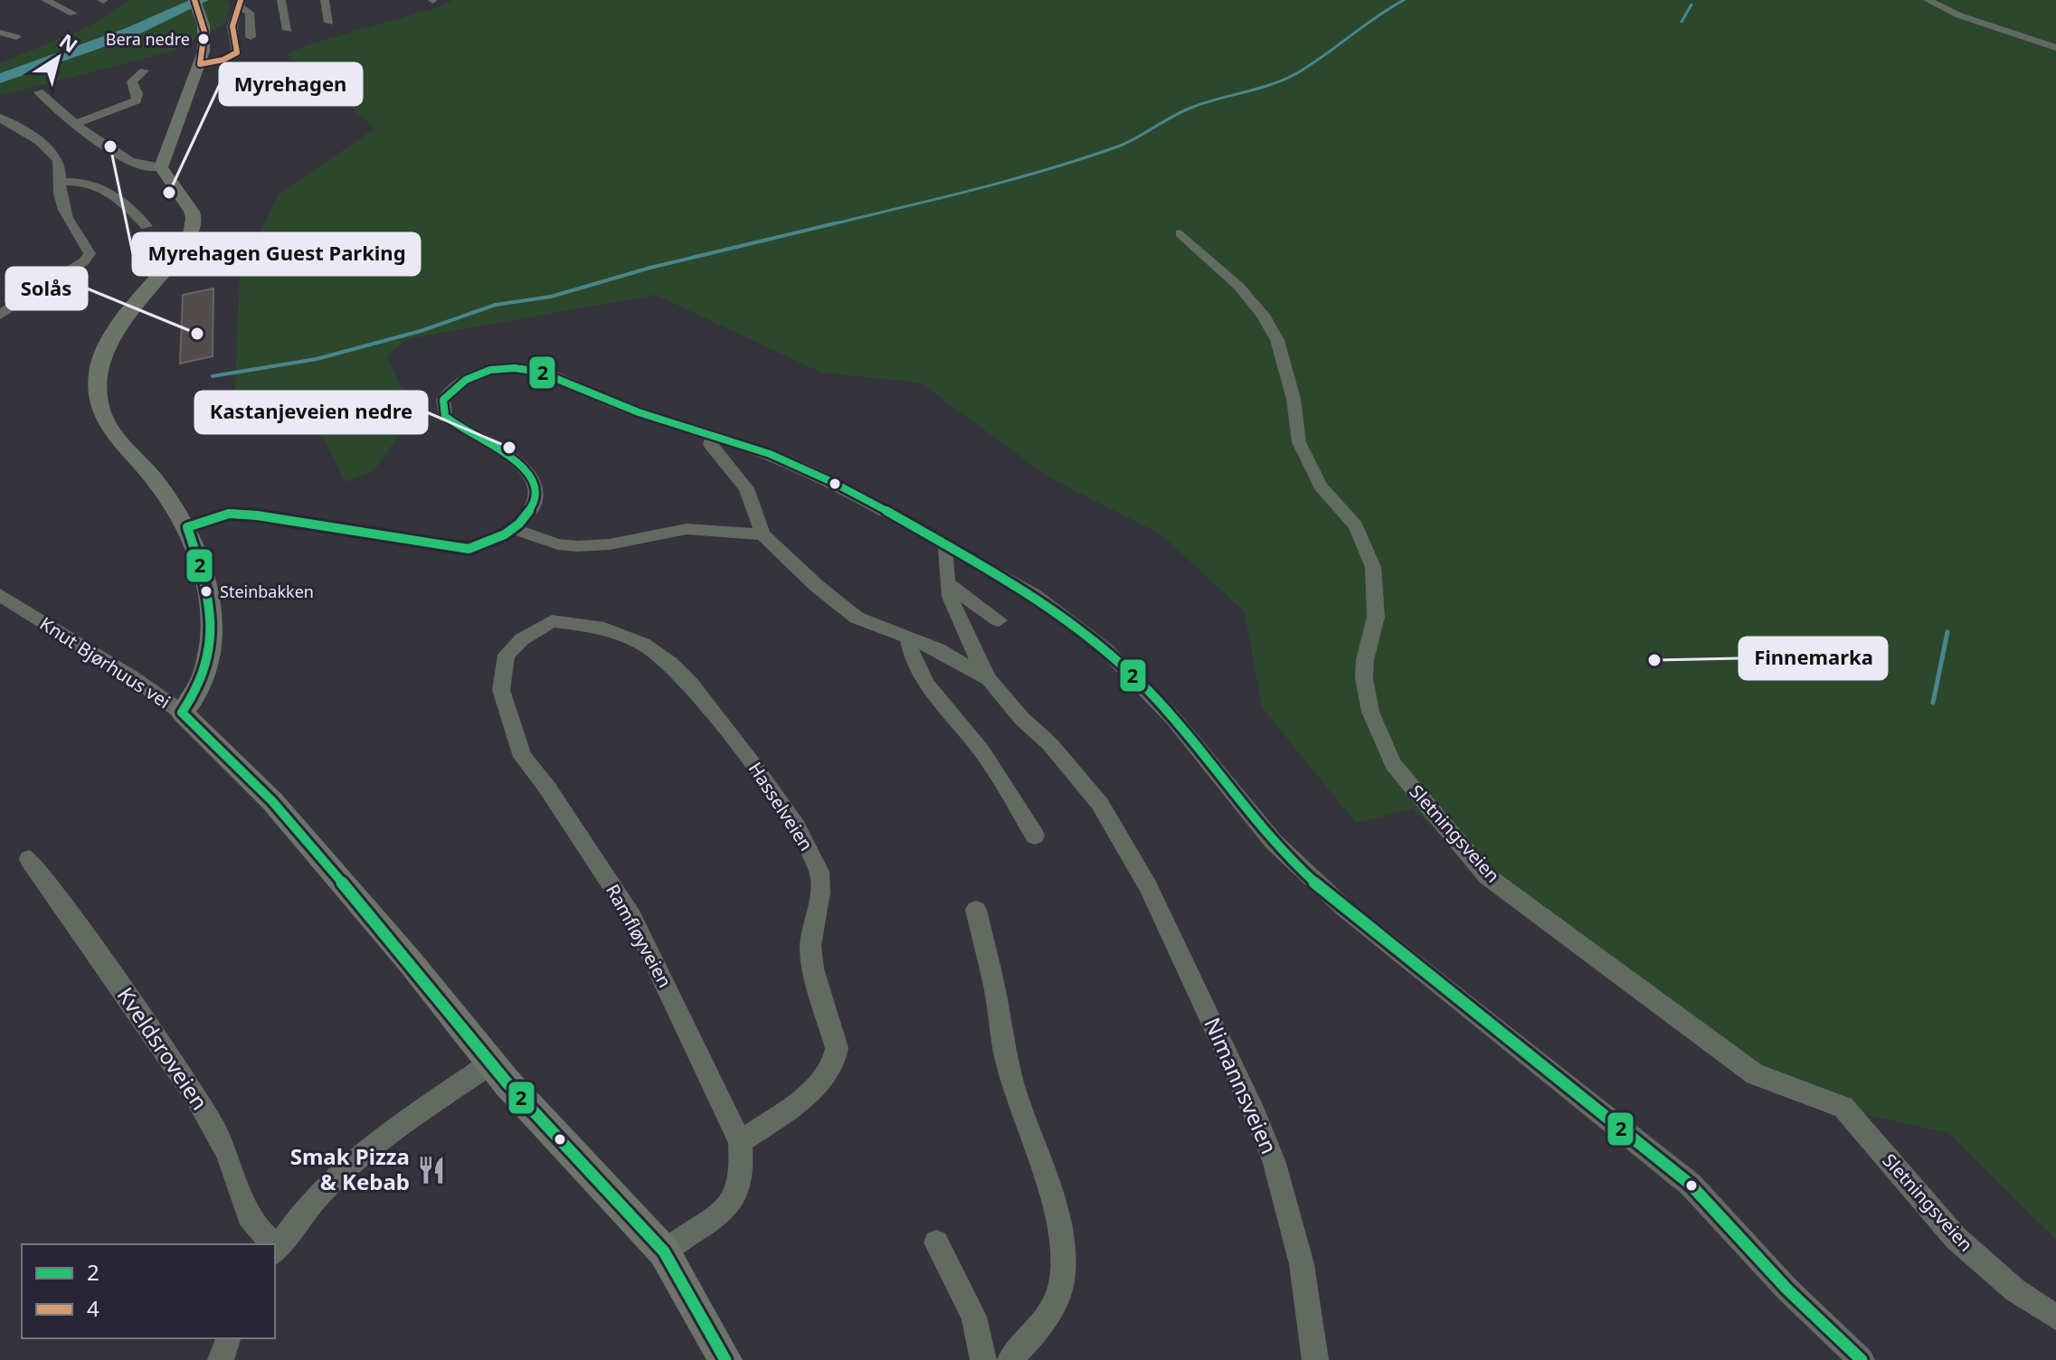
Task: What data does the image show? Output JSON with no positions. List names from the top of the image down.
{
  "streets": {
    "main road": ["Knut Bjørhuus vei"],
    "street": [
      "Hasselveien",
      "Sletningsveien",
      "Ramfløyveien",
      "Kveldsroveien",
      "Nimannsveien"
    ]
  },
  "crossings": [
    ["Knut Bjørhuus vei", "Ramfløyveien"],
    ["Hasselveien", "Ramfløyveien"]
  ],
  "places": {
    "other": [
      "Bera nedre",
      "Myrehagen Guest Parking",
      "Myrehagen",
      "Solås",
      "Kastanjeveien nedre",
      "Steinbakken",
      "Finnemarka"
    ],
    "restaurant": ["Smak Pizza & Kebab"]
  },
  "lines": ["transit line 4", "transit line 2"],
  "legend": ["2", "4"],
  "north": "top right"
}
